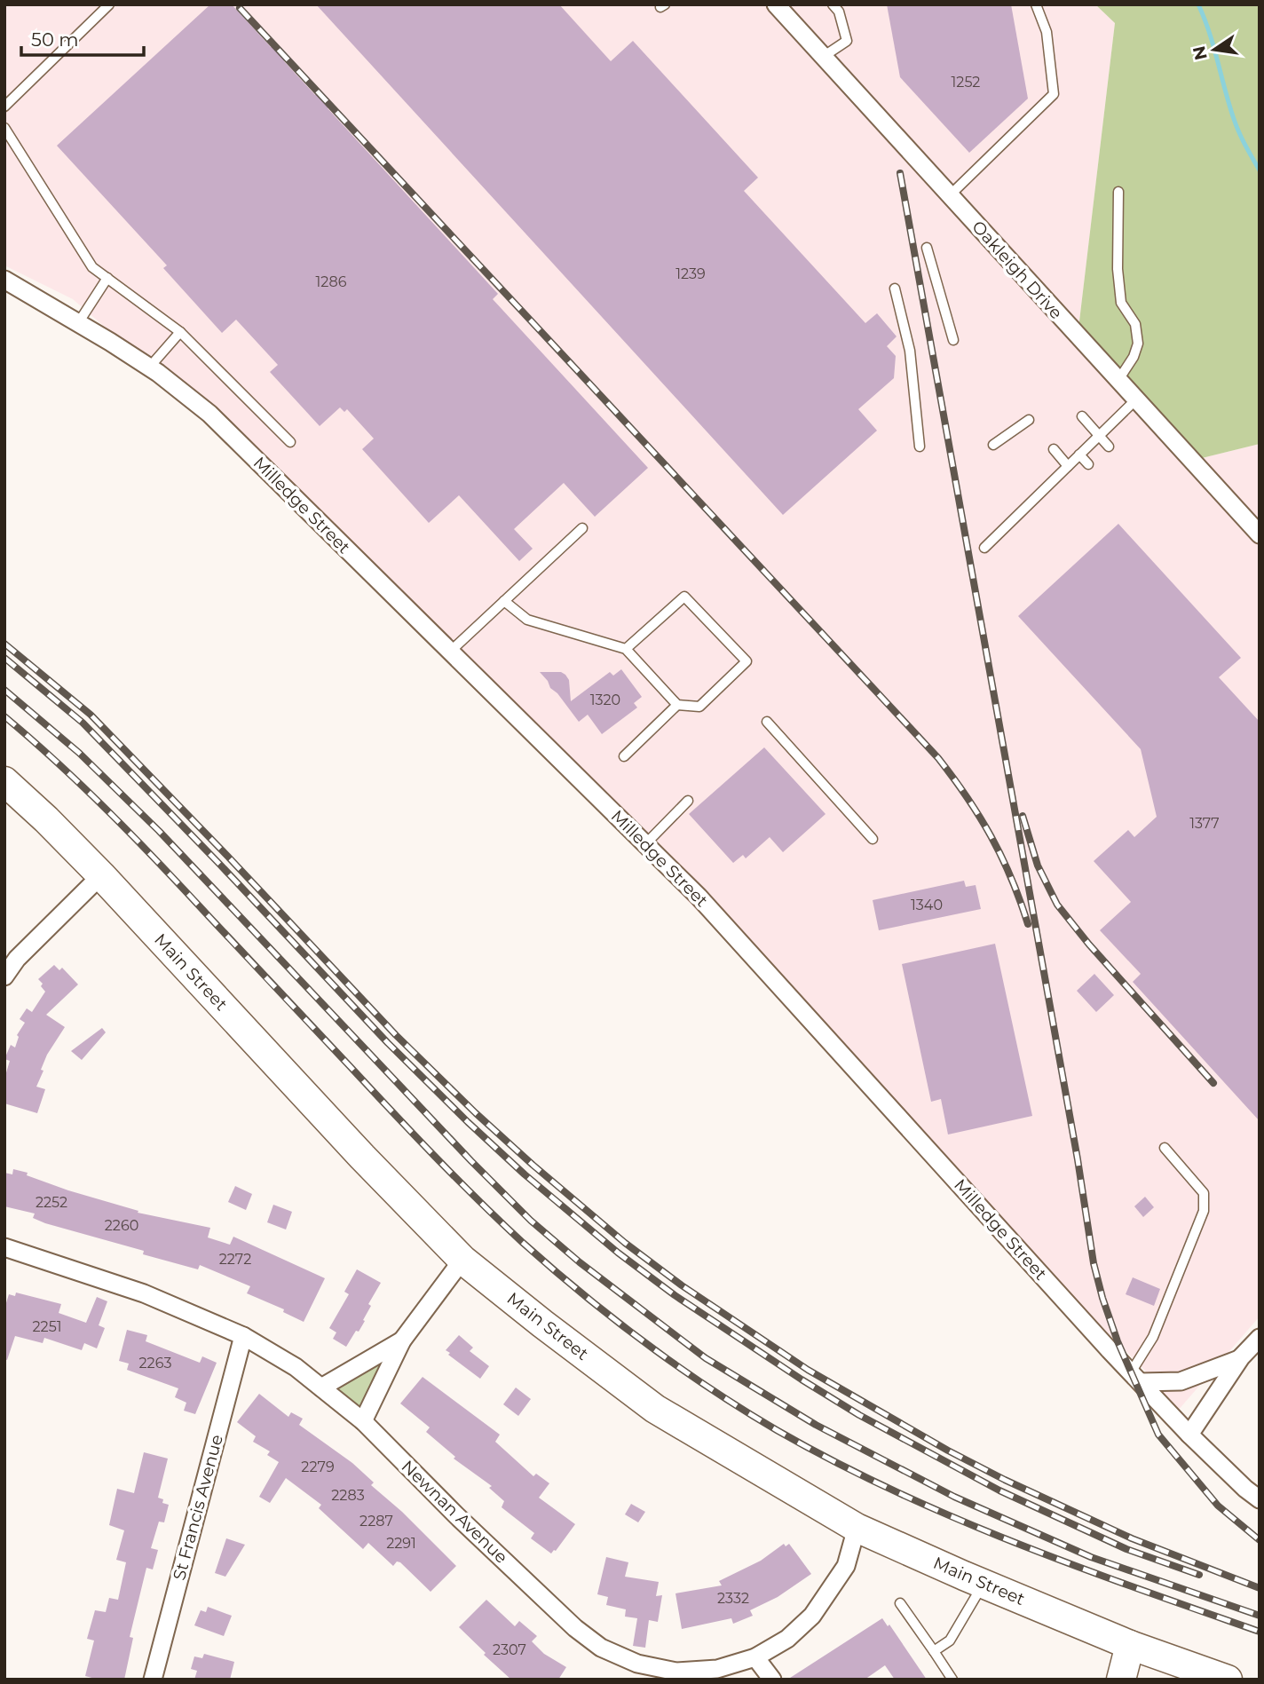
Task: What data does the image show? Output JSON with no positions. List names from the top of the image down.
{
  "streets": {
    "main road": ["Main Street"],
    "street": [
      "Oakleigh Drive",
      "Milledge Street",
      "St Francis Avenue",
      "Newnan Avenue"
    ]
  },
  "crossings": [
    ["Main Street", "Newnan Avenue"],
    ["St Francis Avenue", "Newnan Avenue"]
  ],
  "house_numbers": [
    "1252",
    "1239",
    "1286",
    "1320",
    "1377",
    "1340",
    "2252",
    "2260",
    "2272",
    "2251",
    "2263",
    "2279",
    "2283",
    "2287",
    "2291",
    "2332",
    "2307"
  ],
  "scale_bar": "50 m",
  "north": "left"
}
